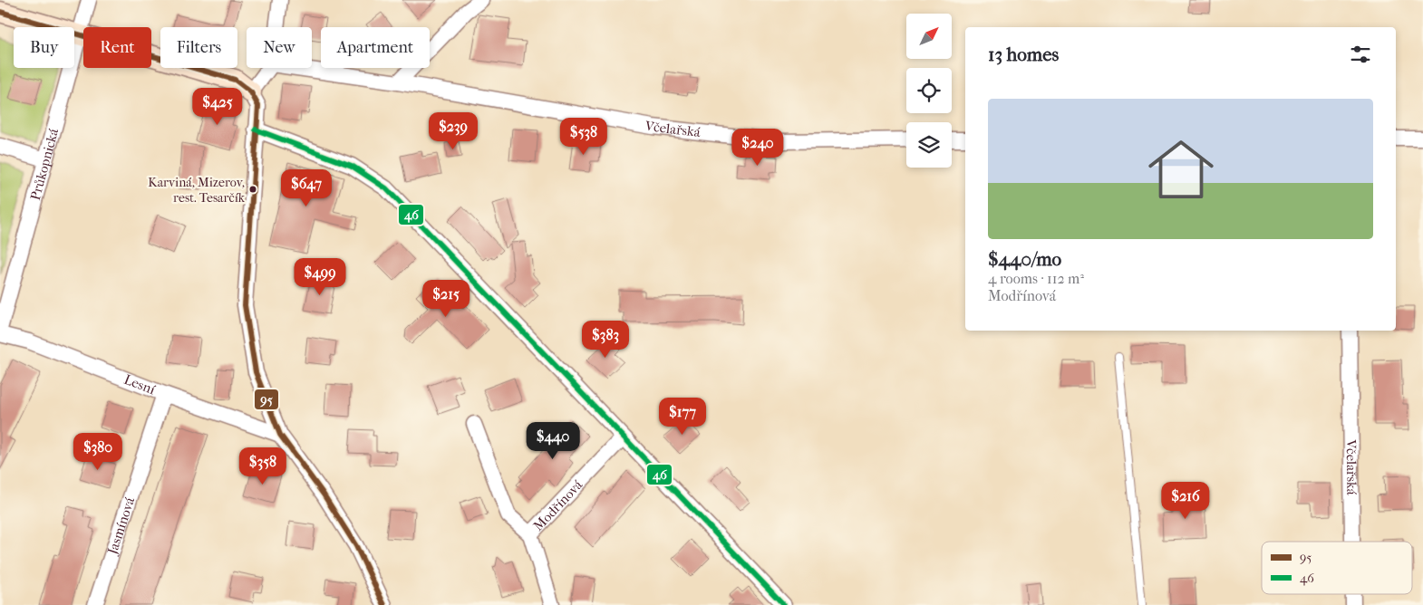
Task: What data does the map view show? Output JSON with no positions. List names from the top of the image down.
{
  "streets": {
    "street": [
      "Včelařská",
      "Průkopnická",
      "Lesní",
      "Modřínová",
      "Jasmínová"
    ]
  },
  "crossings": [
    ["Lesní", "Jasmínová"]
  ],
  "places": ["Karviná, Mizerov, rest. Tesarčík"],
  "lines": ["transit line 95", "transit line 46"],
  "legend": ["95", "46"],
  "north": "top right",
  "page": {
    "chip": [
      "Buy",
      "Rent",
      "Filters",
      "New",
      "Apartment"
    ],
    "heading": "13 homes",
    "list": [
      {
        "name": "$440/mo",
        "note": "4 rooms · 112 m² · Modřínová"
      }
    ],
    "price": [
      "$425",
      "$239",
      "$538",
      "$240",
      "$647",
      "$499",
      "$215",
      "$383",
      "$177",
      "$440",
      "$380",
      "$358",
      "$216"
    ]
  }
}
